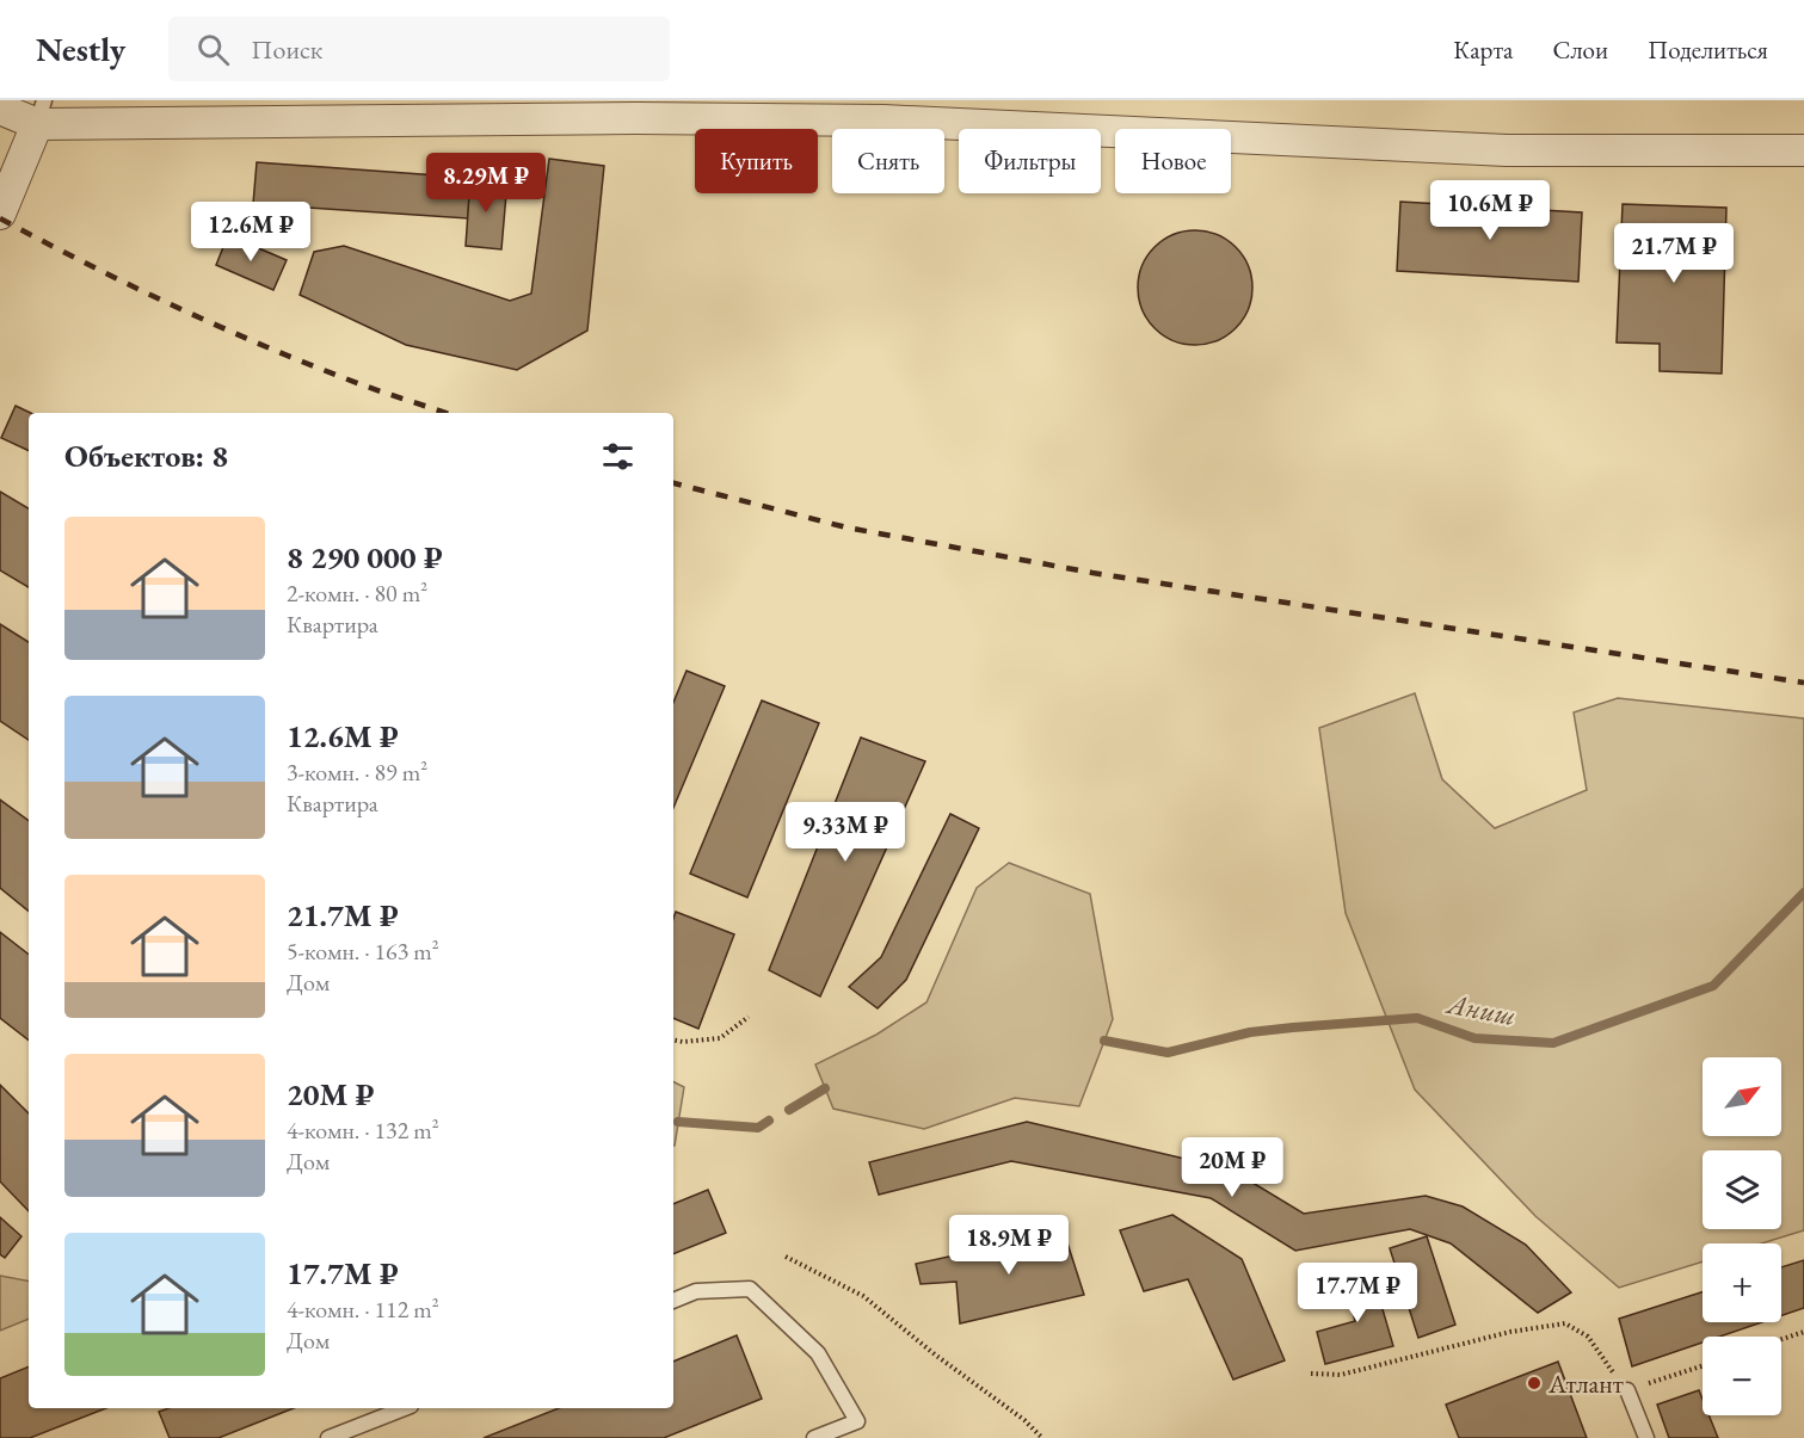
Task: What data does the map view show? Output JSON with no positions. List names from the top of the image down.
{
  "water": ["Аниш"],
  "places": ["Атлант"],
  "north": "top right",
  "page": {
    "header": "Nestly",
    "search": "Поиск",
    "nav": ["Карта", "Слои", "Поделиться"],
    "chip": [
      "Купить",
      "Снять",
      "Фильтры",
      "Новое"
    ],
    "price": [
      "8.29M ₽",
      "10.6M ₽",
      "12.6M ₽",
      "21.7M ₽",
      "9.33M ₽",
      "20M ₽",
      "18.9M ₽",
      "17.7M ₽"
    ],
    "heading": "Объектов: 8",
    "list": [
      {
        "name": "8 290 000 ₽",
        "note": "2-комн. · 80 m² · Квартира"
      },
      {
        "name": "12.6M ₽",
        "note": "3-комн. · 89 m² · Квартира"
      },
      {
        "name": "21.7M ₽",
        "note": "5-комн. · 163 m² · Дом"
      },
      {
        "name": "20M ₽",
        "note": "4-комн. · 132 m² · Дом"
      },
      {
        "name": "17.7M ₽",
        "note": "4-комн. · 112 m² · Дом"
      }
    ],
    "map_buttons": ["+", "−"]
  }
}
